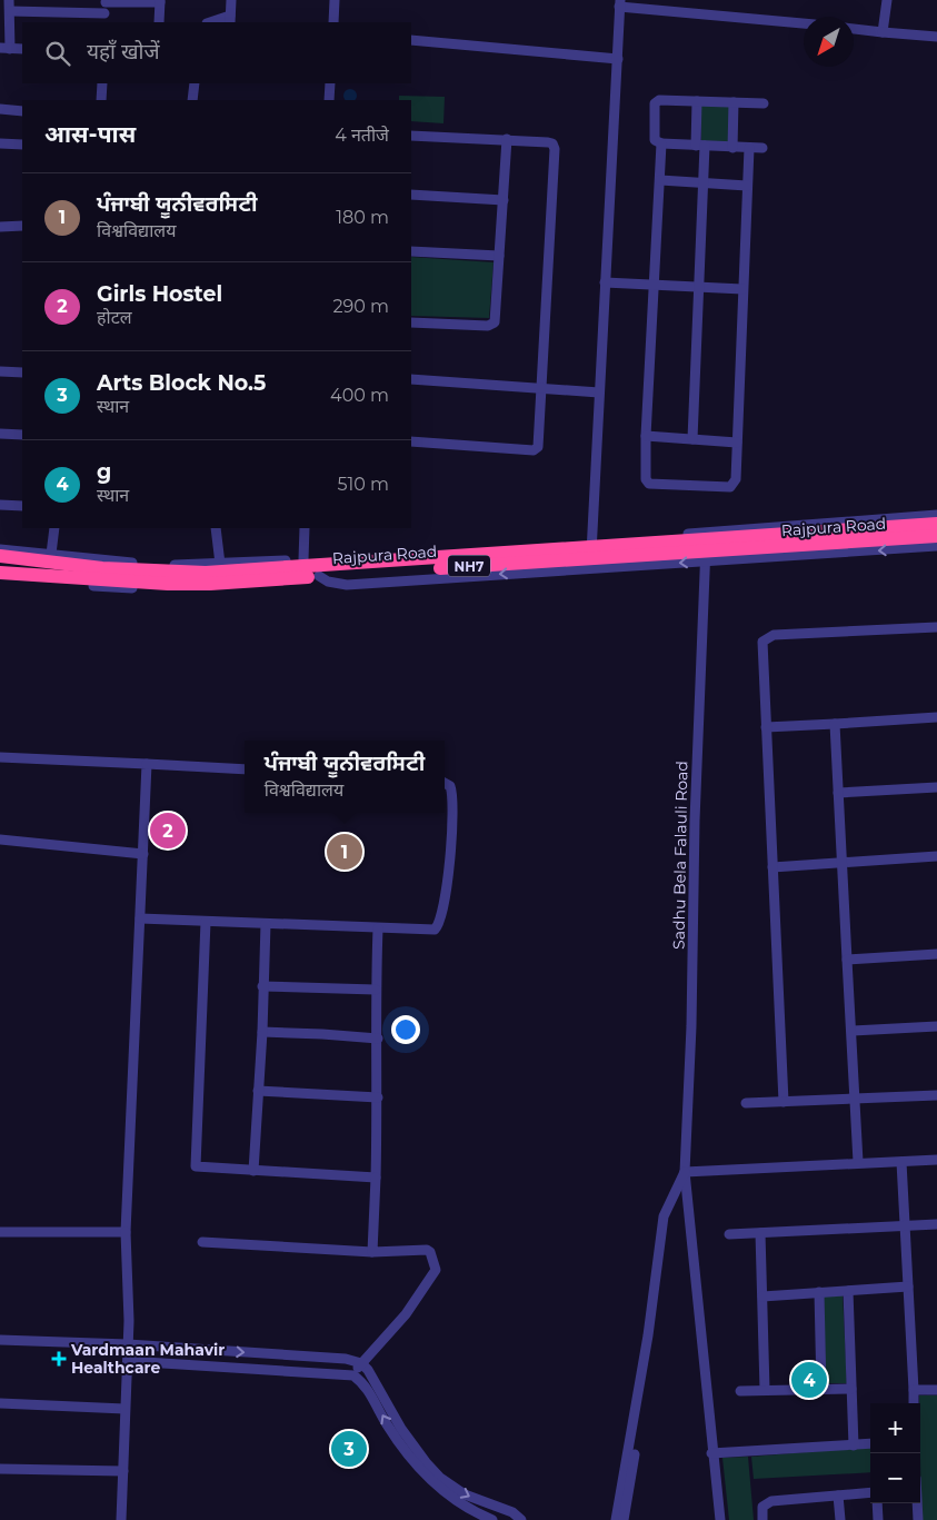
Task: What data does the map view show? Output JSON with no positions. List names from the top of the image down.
{
  "streets": {
    "highway": ["Rajpura Road", "NH7"],
    "street": ["Sadhu Bela Falauli Road"]
  },
  "crossings": [
    ["Rajpura Road", "NH7"],
    ["Rajpura Road", "Sadhu Bela Falauli Road"],
    ["NH7", "Sadhu Bela Falauli Road"]
  ],
  "places": {
    "health": ["Vardmaan Mahavir Healthcare"]
  },
  "north": "bottom left",
  "page": {
    "search": "यहाँ खोजें",
    "heading": ["आस-पास", "4 नतीजे"],
    "list": [
      {
        "mark": "1",
        "name": "ਪੰਜਾਬੀ ਯੂਨੀਵਰਸਿਟੀ",
        "note": "विश्वविद्यालय",
        "value": "180 m"
      },
      {
        "mark": "2",
        "name": "Girls Hostel",
        "note": "होटल",
        "value": "290 m"
      },
      {
        "mark": "3",
        "name": "Arts Block No.5",
        "note": "स्थान",
        "value": "400 m"
      },
      {
        "mark": "4",
        "name": "g",
        "note": "स्थान",
        "value": "510 m"
      }
    ],
    "popup": ["ਪੰਜਾਬੀ ਯੂਨੀਵਰਸਿਟੀ", "विश्वविद्यालय"],
    "pins": [
      "2",
      "1",
      "4",
      "3"
    ],
    "map_buttons": ["+", "−"]
  }
}
